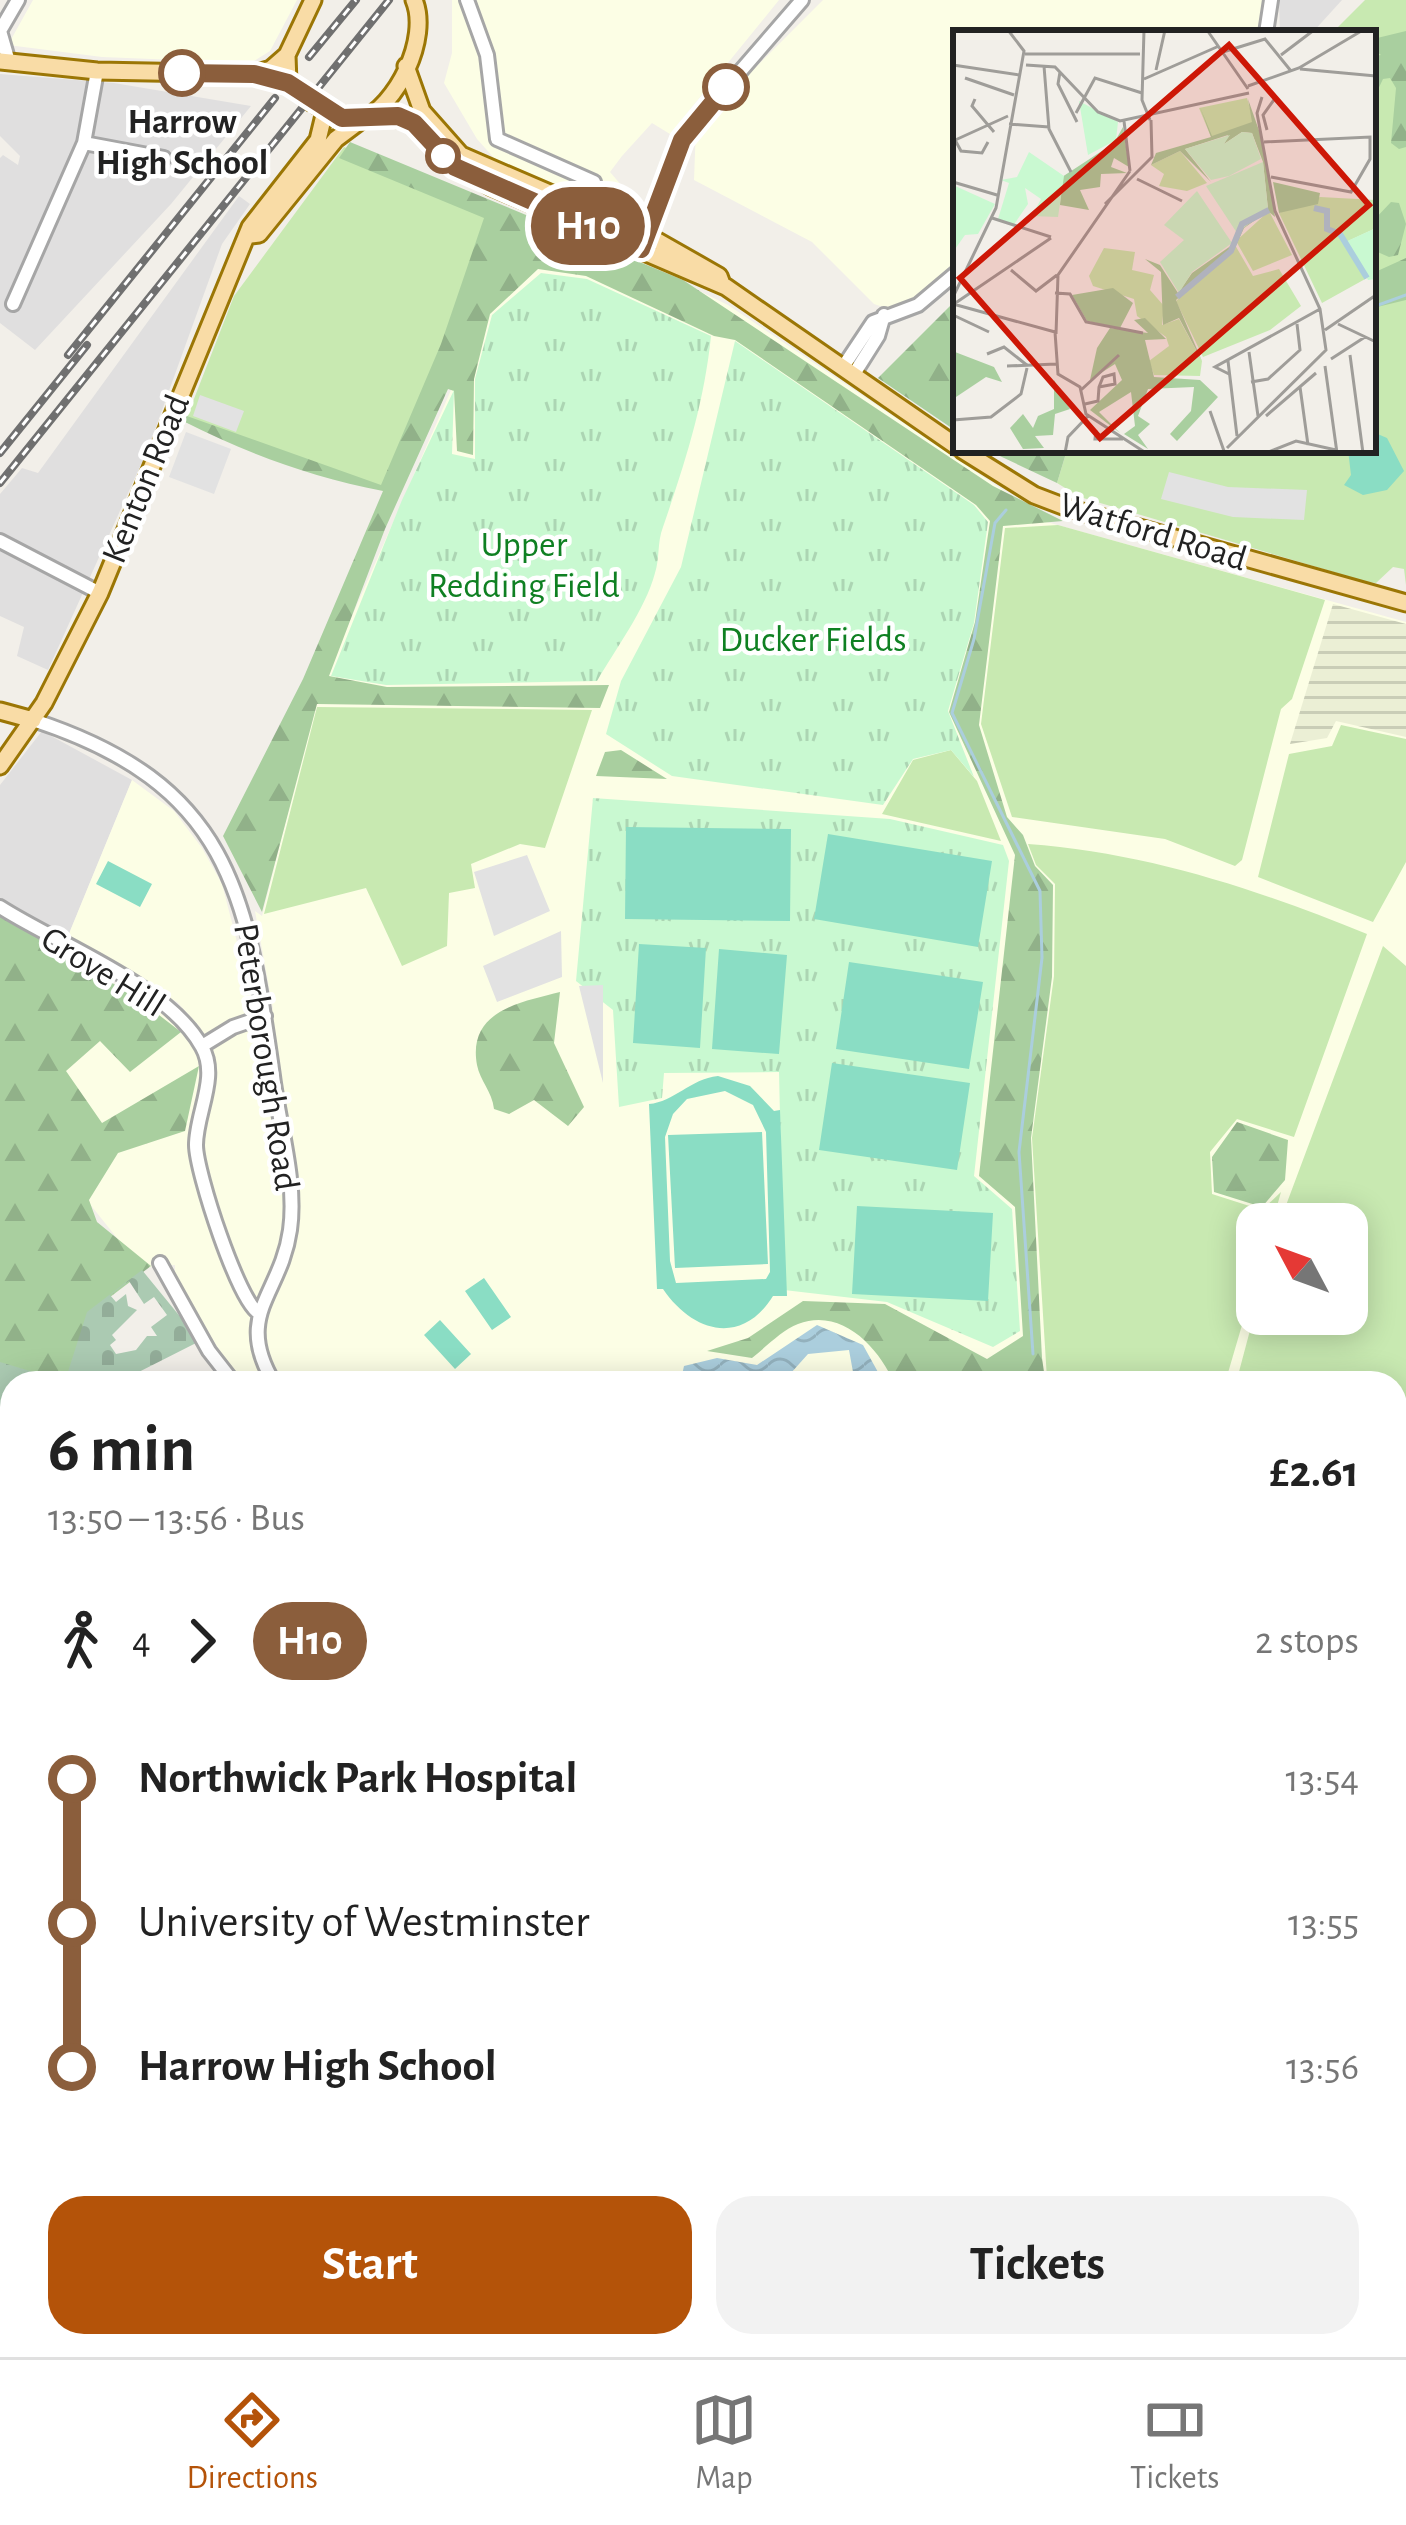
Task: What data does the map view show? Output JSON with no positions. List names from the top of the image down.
{
  "streets": {
    "main road": ["Kenton Road", "Watford Road", "Peterborough Road"],
    "street": ["Grove Hill"]
  },
  "crossings": [
    ["Kenton Road", "Watford Road"],
    ["Kenton Road", "Peterborough Road"]
  ],
  "parks": ["Upper Redding Field", "Ducker Fields"],
  "places": ["Harrow High School"],
  "lines": ["bus line H10"],
  "north": "top left",
  "page": {
    "on_map": "H10",
    "heading": ["6 min", "13:50 – 13:56 · Bus", "£2.61"],
    "legs": ["4", "H10", "2 stops"],
    "list": [
      {
        "name": "Northwick Park Hospital",
        "value": "13:54"
      },
      {
        "name": "University of Westminster",
        "value": "13:55"
      },
      {
        "name": "Harrow High School",
        "value": "13:56"
      }
    ],
    "buttons": ["Start", "Tickets"],
    "tabs": ["Directions", "Map", "Tickets"]
  }
}
